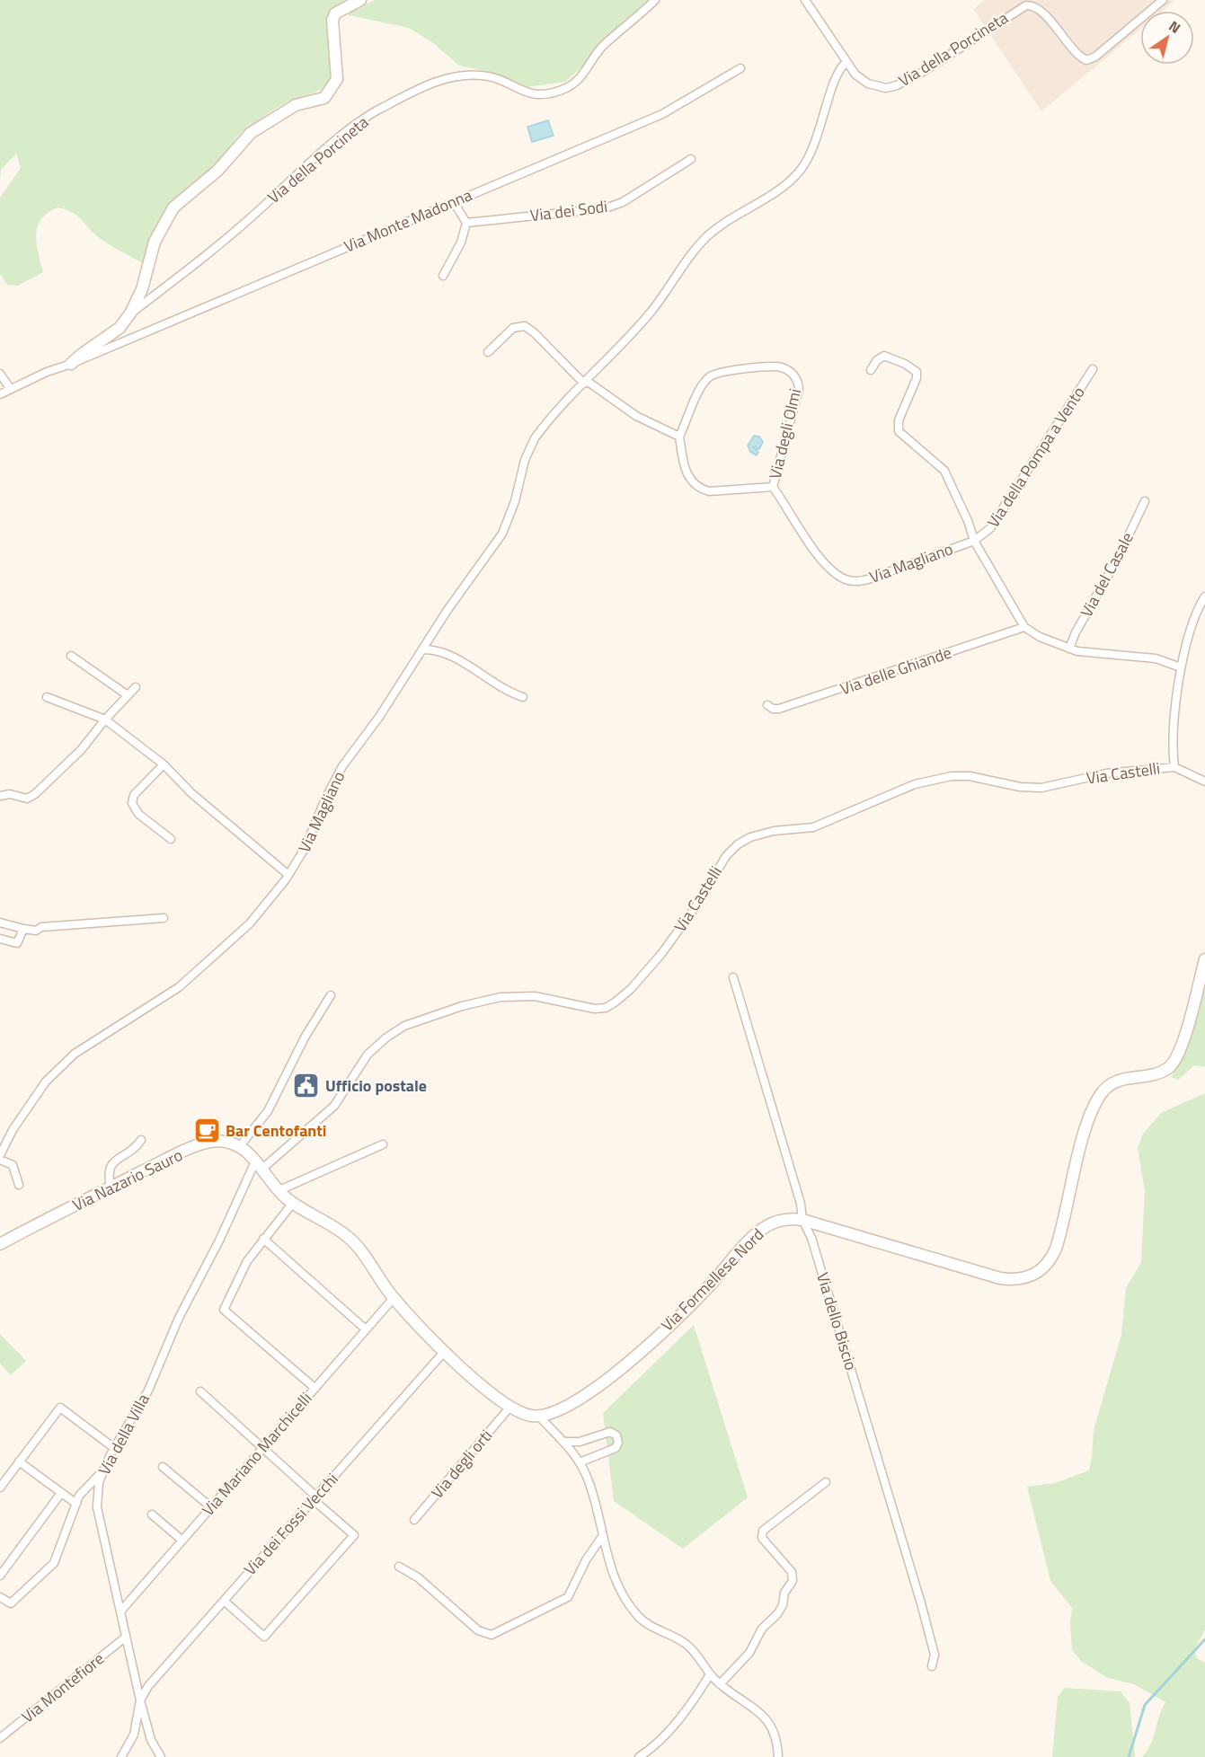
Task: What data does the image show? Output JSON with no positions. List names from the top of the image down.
{
  "streets": {
    "street": [
      "Via della Porcineta",
      "Via dei Sodi",
      "Via Monte Madonna",
      "Via degli Olmi",
      "Via della Pompa a Vento",
      "Via Magliano",
      "Via del Casale",
      "Via delle Ghiande",
      "Via Castelli",
      "Via Nazario Sauro",
      "Via Formellese Nord",
      "Via dello Biscio",
      "Via della Villa",
      "Via Mariano Marchicelli",
      "Via degli orti",
      "Via dei Fossi Vecchi",
      "Via Montefiore"
    ]
  },
  "crossings": [
    ["Via della Porcineta", "Via Magliano"],
    ["Via degli Olmi", "Via Magliano"],
    ["Via della Pompa a Vento", "Via Magliano"],
    ["Via Magliano", "Via del Casale"],
    ["Via Magliano", "Via delle Ghiande"],
    ["Via Castelli", "Via Nazario Sauro"],
    ["Via Castelli", "Via della Villa"],
    ["Via Nazario Sauro", "Via della Villa"],
    ["Via Formellese Nord", "Via dello Biscio"],
    ["Via della Villa", "Via Mariano Marchicelli"],
    ["Via della Villa", "Via dei Fossi Vecchi"],
    ["Via della Villa", "Via Montefiore"]
  ],
  "places": {
    "public building": ["Ufficio postale"],
    "cafe": ["Bar Centofanti"]
  },
  "north": "top right"
}
